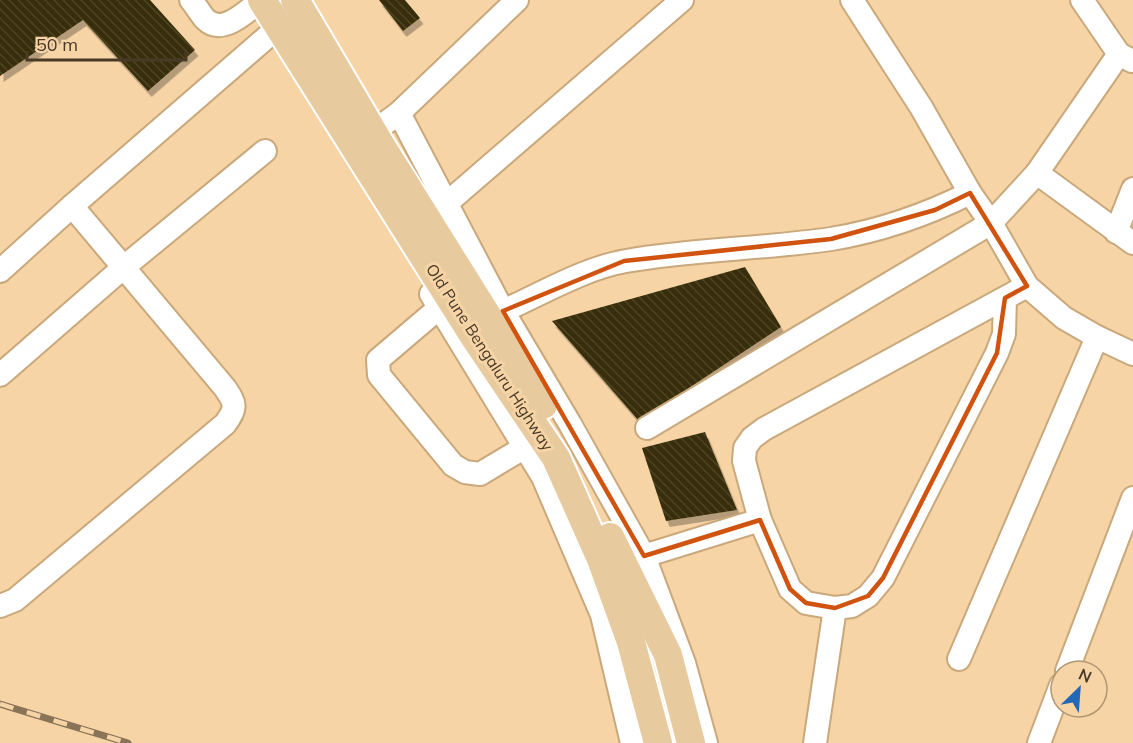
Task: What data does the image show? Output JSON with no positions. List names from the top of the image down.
{
  "streets": {
    "main road": ["Old Pune Bengaluru Highway"]
  },
  "scale_bar": "50 m",
  "north": "top right"
}
